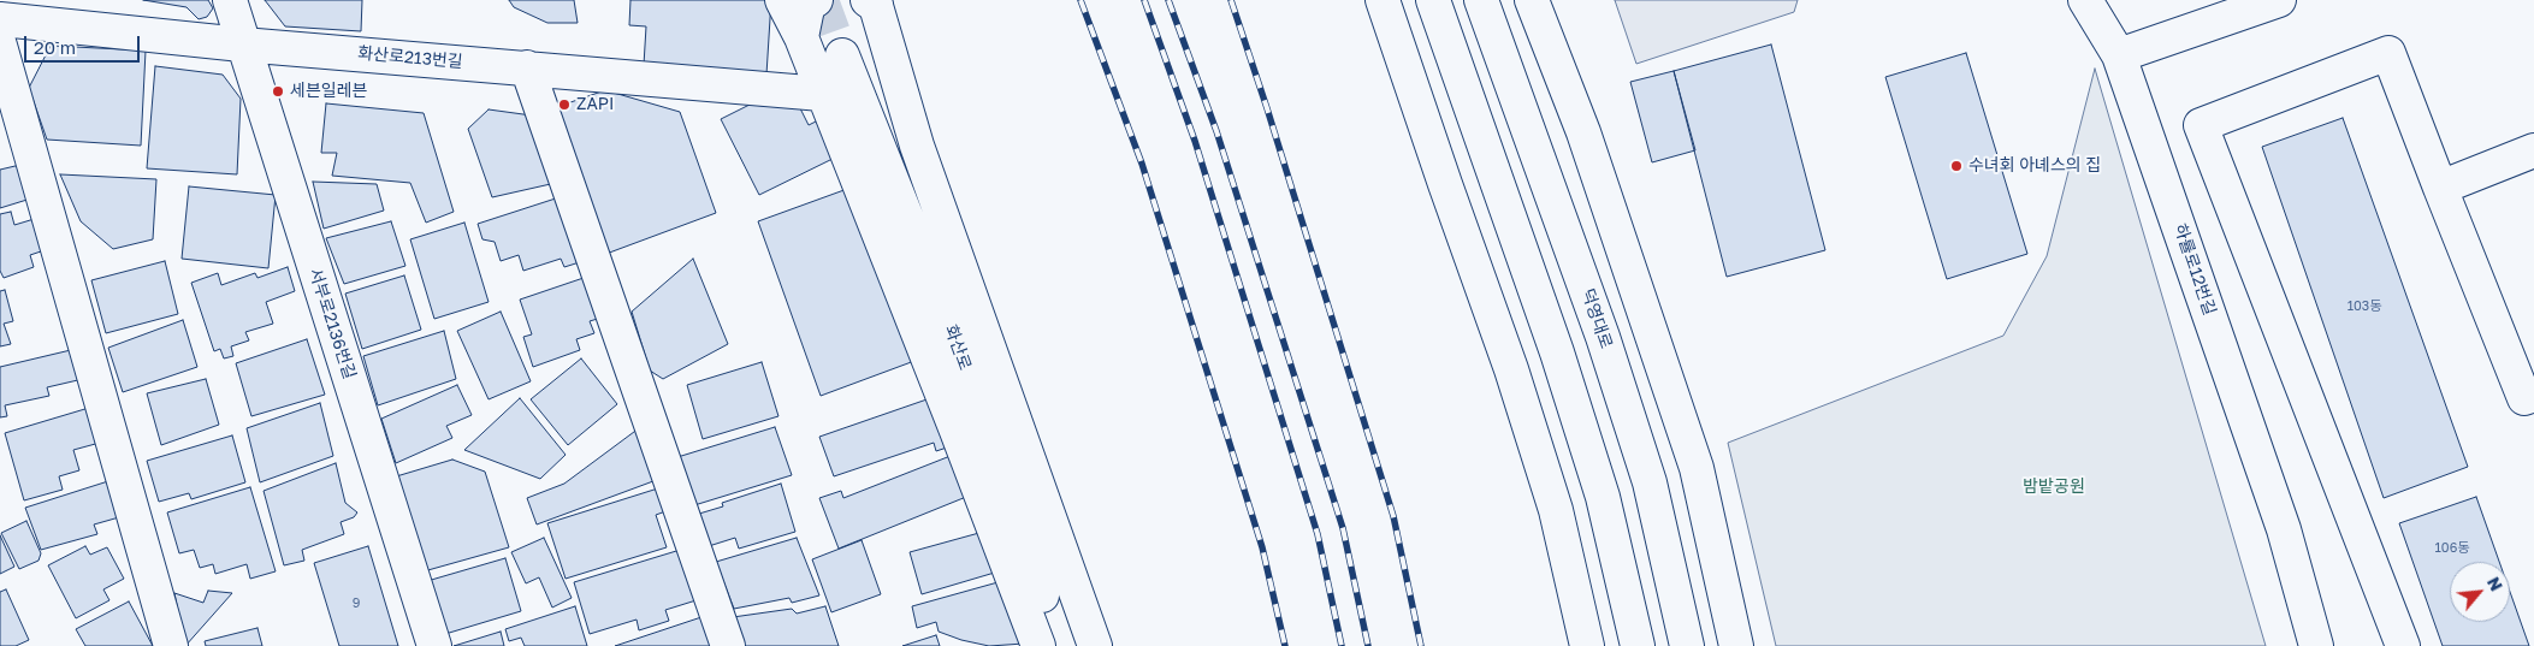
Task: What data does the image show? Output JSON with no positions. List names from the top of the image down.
{
  "streets": {
    "street": [
      "화산로213번길",
      "하률로12번길",
      "덕영대로",
      "서부로2136번길",
      "화산로"
    ]
  },
  "crossings": [
    ["화산로213번길", "서부로2136번길"]
  ],
  "parks": ["밤밭공원"],
  "places": ["세븐일레븐", "ZAPI", "수녀회 아녜스의 집"],
  "house_numbers": ["103동", "106동", "9"],
  "scale_bar": "20 m",
  "north": "top right"
}
